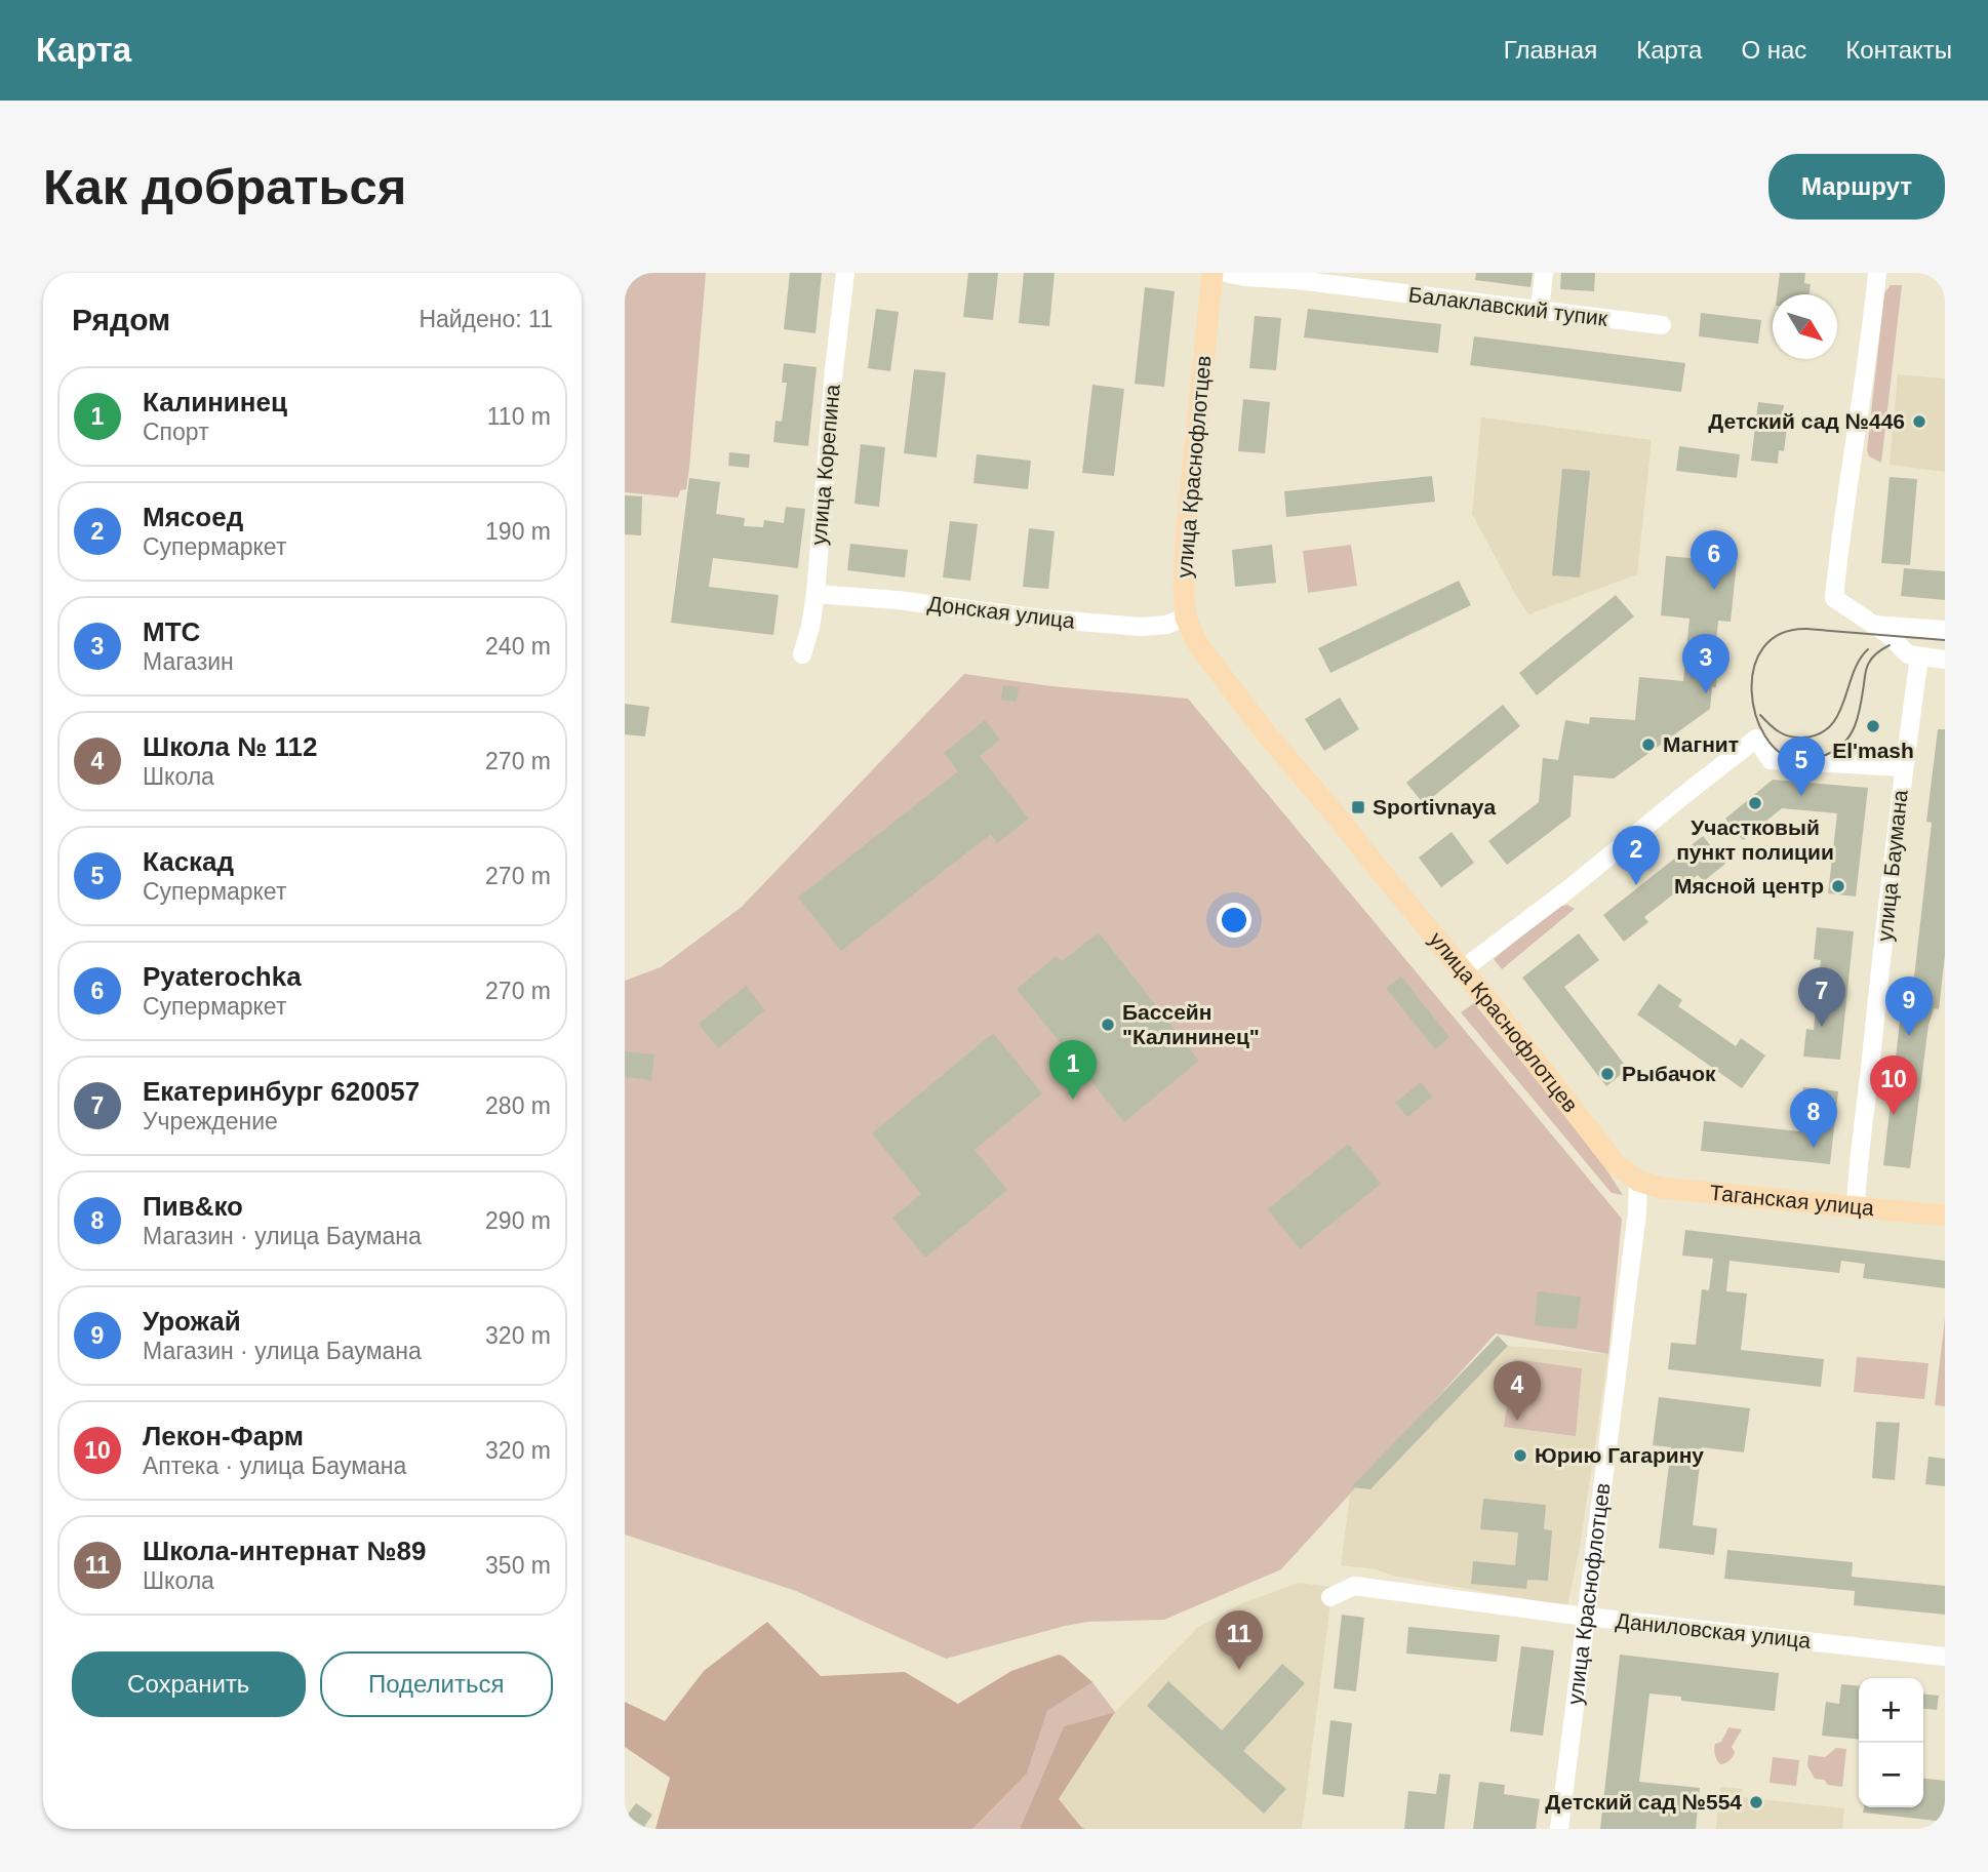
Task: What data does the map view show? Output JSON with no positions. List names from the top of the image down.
{
  "streets": {
    "main road": ["улица Краснофлотцев", "Таганская улица"],
    "street": [
      "Балаклавский тупик",
      "улица Корепина",
      "Донская улица",
      "улица Баумана",
      "Даниловская улица"
    ]
  },
  "crossings": [
    ["улица Корепина", "Донская улица"],
    ["улица Краснофлотцев", "Донская улица"],
    ["улица Краснофлотцев", "Таганская улица"],
    ["улица Краснофлотцев", "Даниловская улица"],
    ["улица Баумана", "Таганская улица"]
  ],
  "places": {
    "other": [
      "Детский сад №446",
      "El'mash",
      "Магнит",
      "Участковый пункт полиции",
      "Мясной центр",
      "Бассейн \"Калининец\"",
      "Рыбачок",
      "Юрию Гагарину",
      "Детский сад №554"
    ],
    "transit": ["Sportivnaya"]
  },
  "north": "bottom right",
  "page": {
    "header": "Карта",
    "nav": [
      "Главная",
      "Карта",
      "О нас",
      "Контакты"
    ],
    "buttons": [
      "Маршрут",
      ["Сохранить", "Поделиться"]
    ],
    "title": "Как добраться",
    "heading": ["Рядом", "Найдено: 11"],
    "list": [
      {
        "mark": "1",
        "name": "Калининец",
        "note": "Спорт",
        "value": "110 m"
      },
      {
        "mark": "2",
        "name": "Мясоед",
        "note": "Супермаркет",
        "value": "190 m"
      },
      {
        "mark": "3",
        "name": "МТС",
        "note": "Магазин",
        "value": "240 m"
      },
      {
        "mark": "4",
        "name": "Школа № 112",
        "note": "Школа",
        "value": "270 m"
      },
      {
        "mark": "5",
        "name": "Каскад",
        "note": "Супермаркет",
        "value": "270 m"
      },
      {
        "mark": "6",
        "name": "Pyaterochka",
        "note": "Супермаркет",
        "value": "270 m"
      },
      {
        "mark": "7",
        "name": "Екатеринбург 620057",
        "note": "Учреждение",
        "value": "280 m"
      },
      {
        "mark": "8",
        "name": "Пив&ко",
        "note": "Магазин · улица Баумана",
        "value": "290 m"
      },
      {
        "mark": "9",
        "name": "Урожай",
        "note": "Магазин · улица Баумана",
        "value": "320 m"
      },
      {
        "mark": "10",
        "name": "Лекон-Фарм",
        "note": "Аптека · улица Баумана",
        "value": "320 m"
      },
      {
        "mark": "11",
        "name": "Школа-интернат №89",
        "note": "Школа",
        "value": "350 m"
      }
    ],
    "pins": [
      "6",
      "3",
      "5",
      "2",
      "7",
      "9",
      "1",
      "10",
      "8",
      "4",
      "11"
    ],
    "map_buttons": ["+", "−"]
  }
}
